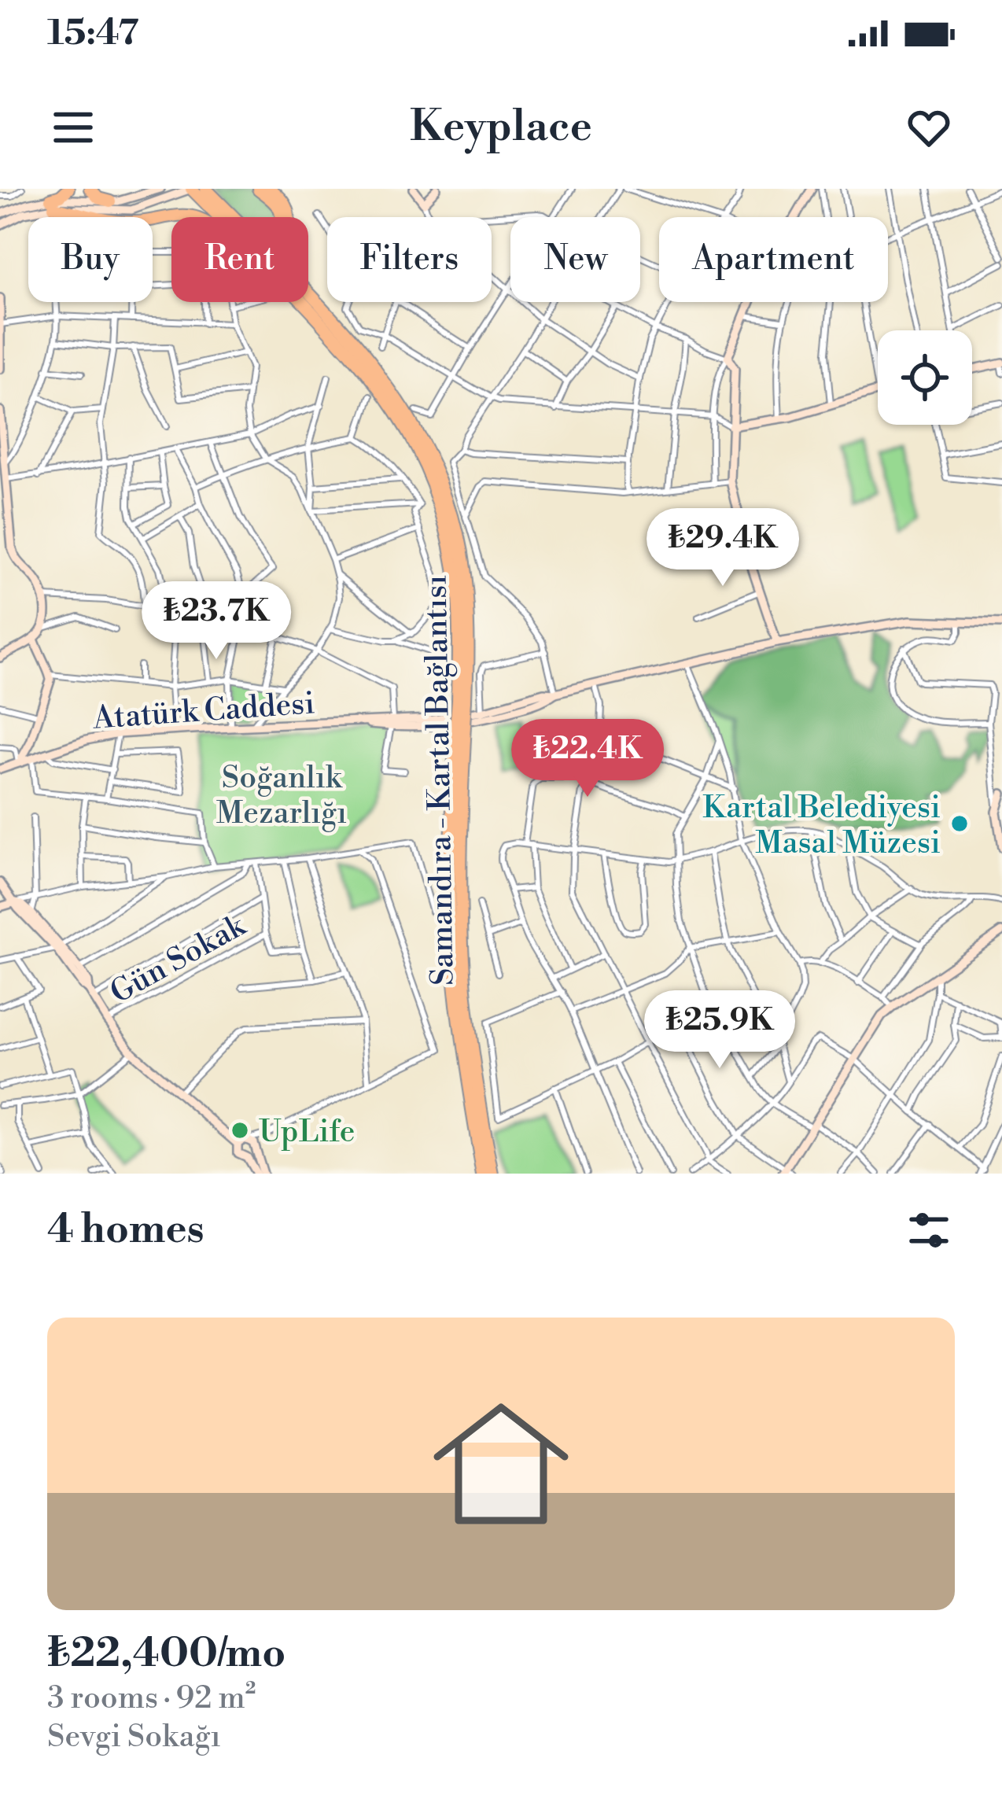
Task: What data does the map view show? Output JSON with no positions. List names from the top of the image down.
{
  "streets": {
    "highway": ["Samandıra - Kartal Bağlantısı"],
    "street": ["Atatürk Caddesi", "Gün Sokak"]
  },
  "parks": ["Soğanlık Mezarlığı"],
  "places": ["Kartal Belediyesi Masal Müzesi", "UpLife"],
  "page": {
    "status": "15:47",
    "header": "Keyplace",
    "chip": [
      "Buy",
      "Rent",
      "Filters",
      "New",
      "Apartment"
    ],
    "price": [
      "₺29.4K",
      "₺23.7K",
      "₺22.4K",
      "₺25.9K"
    ],
    "heading": "4 homes",
    "list": [
      {
        "name": "₺22,400/mo",
        "note": "3 rooms · 92 m² · Sevgi Sokağı"
      }
    ]
  }
}
